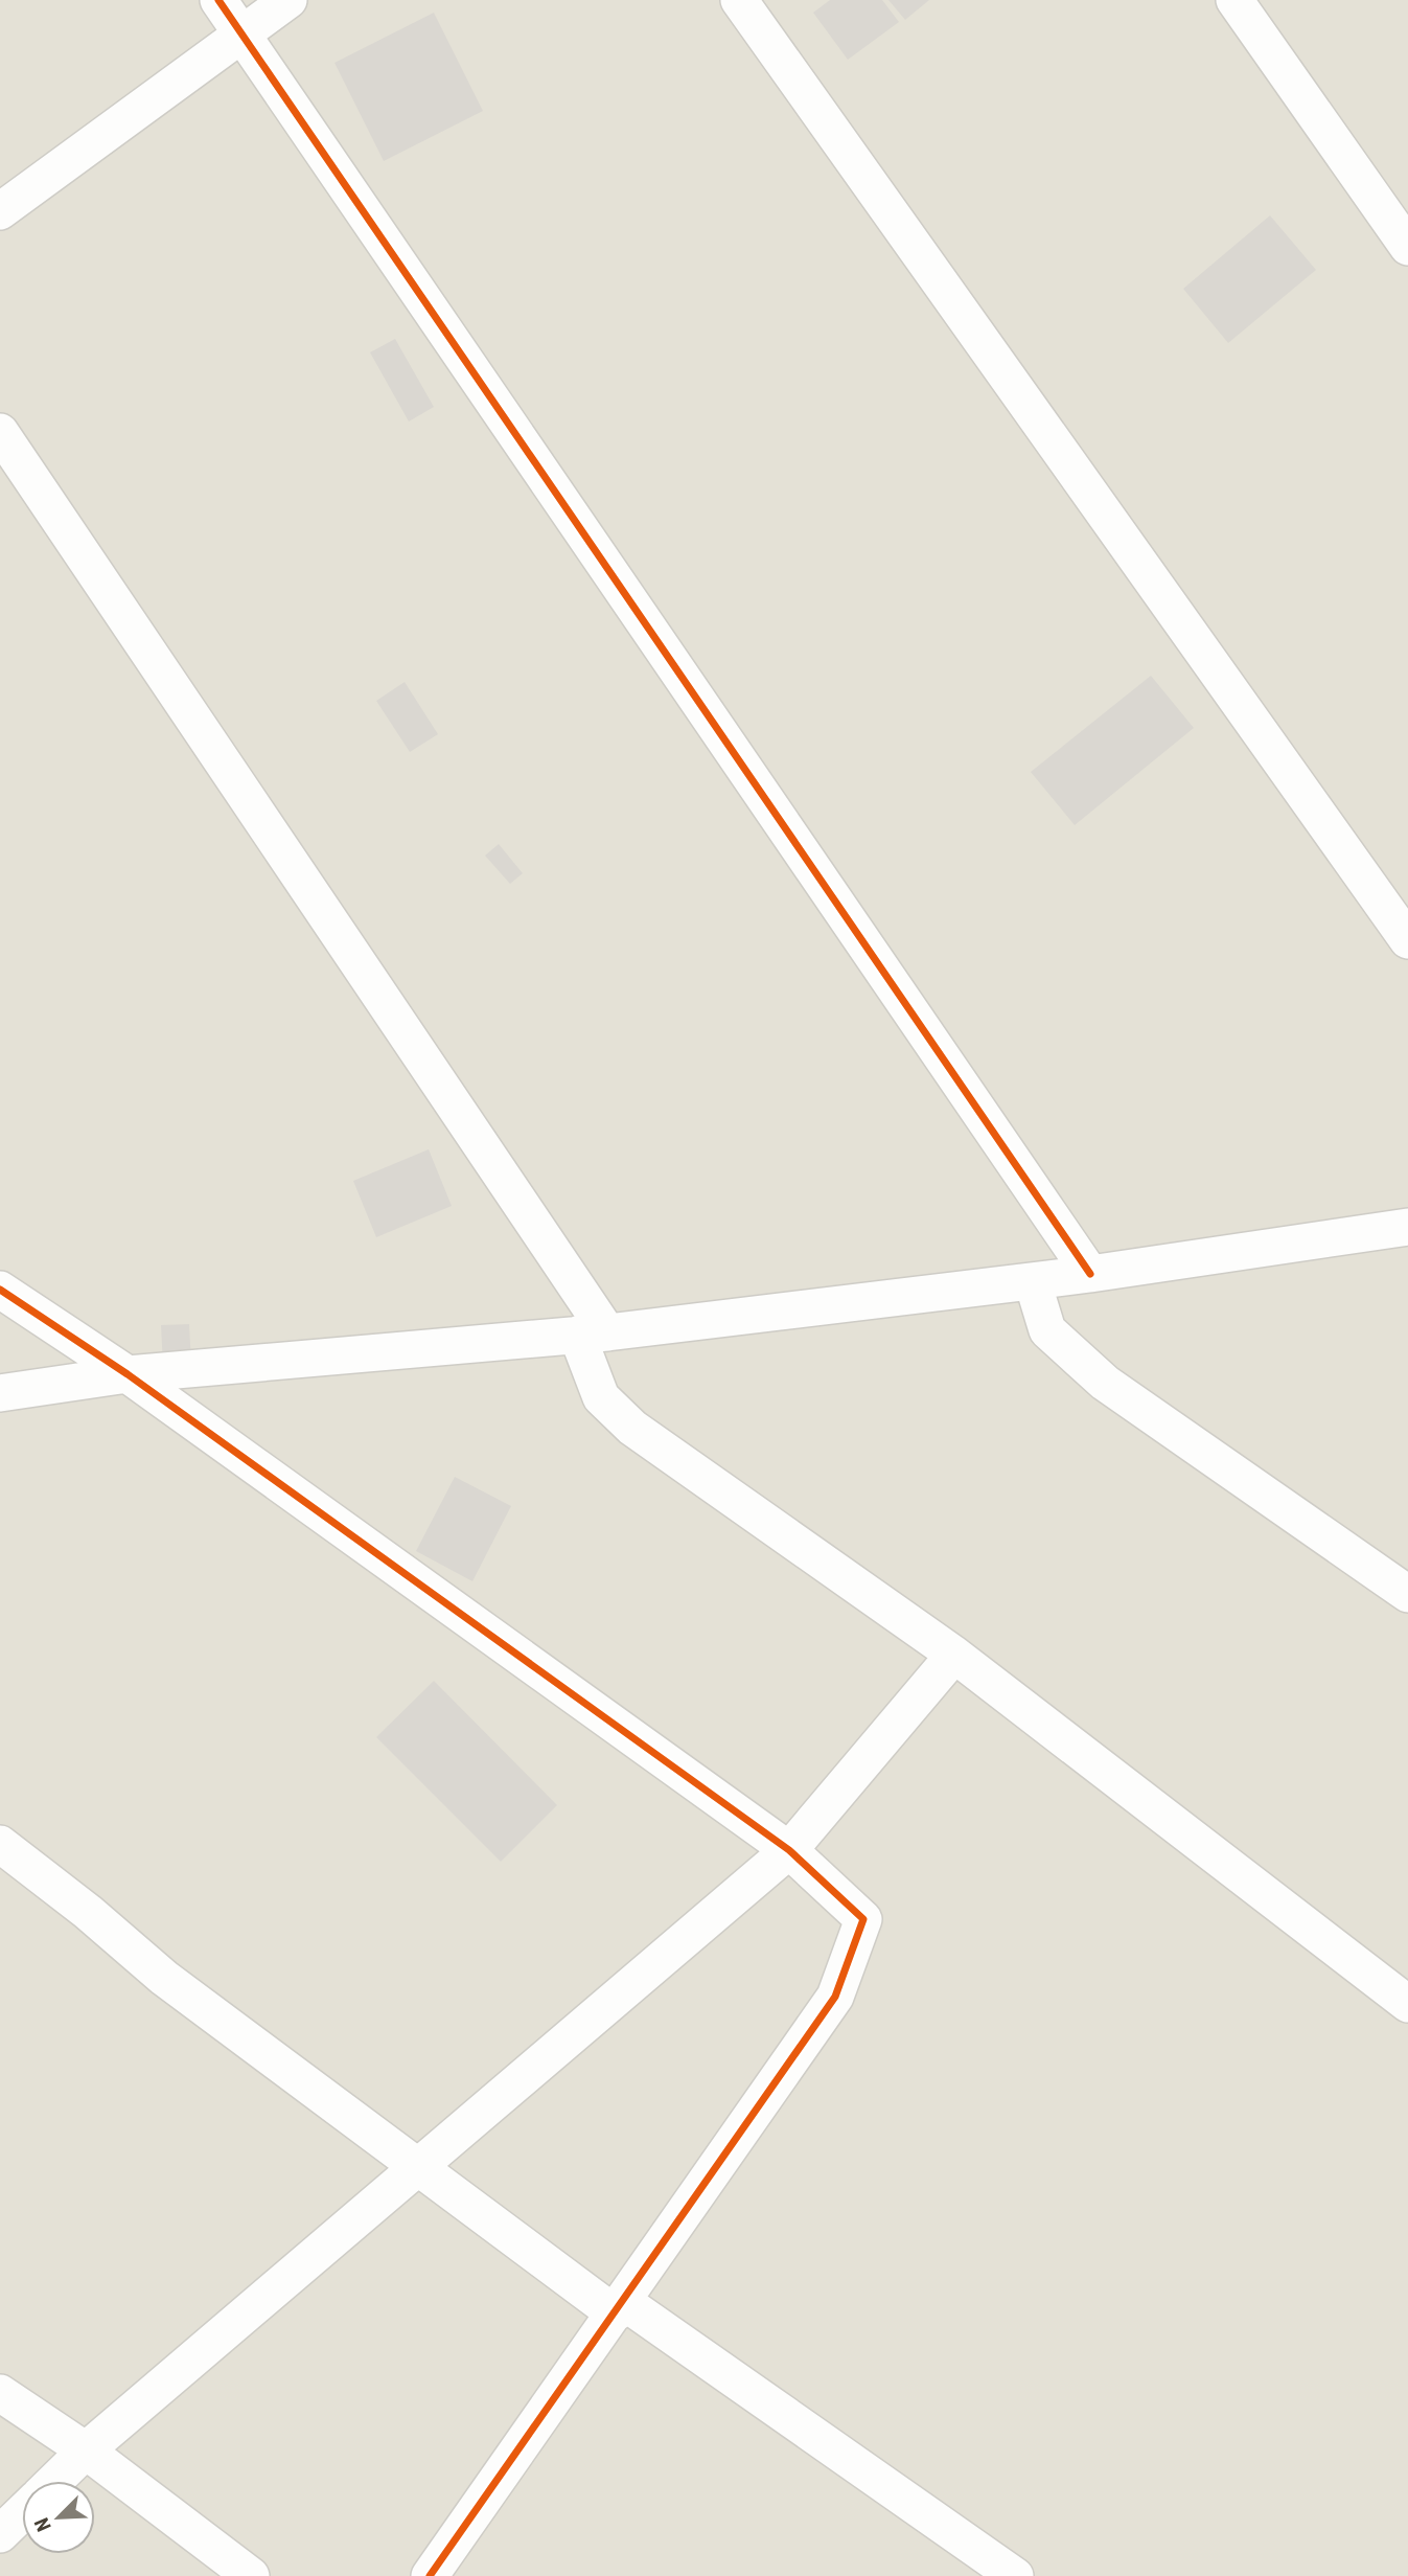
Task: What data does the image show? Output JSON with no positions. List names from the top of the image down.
{
  "north": "bottom left"
}
